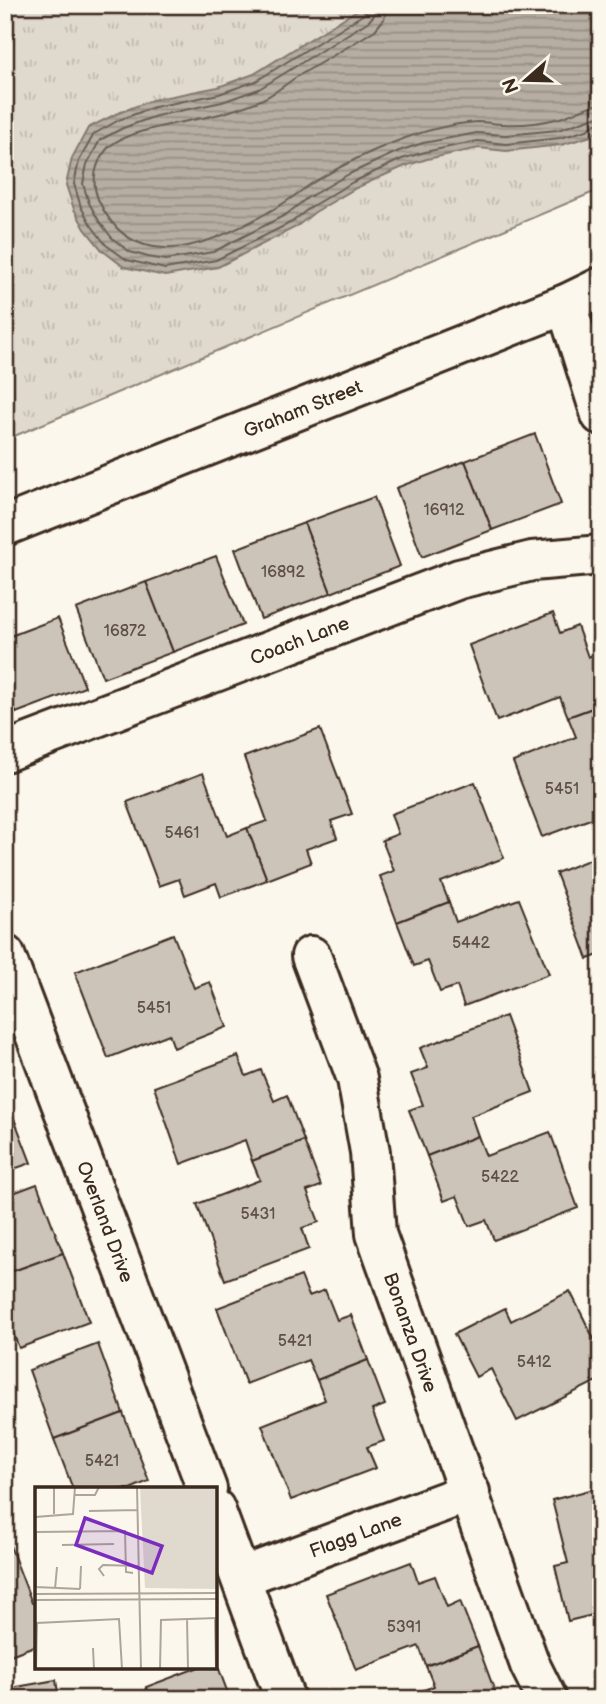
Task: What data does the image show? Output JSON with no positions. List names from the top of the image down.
{
  "streets": {
    "street": [
      "Graham Street",
      "Coach Lane",
      "Overland Drive",
      "Bonanza Drive",
      "Flagg Lane"
    ]
  },
  "crossings": [
    ["Bonanza Drive", "Flagg Lane"]
  ],
  "house_numbers": [
    "16912",
    "16892",
    "16872",
    "5451",
    "5461",
    "5442",
    "5451",
    "5422",
    "5431",
    "5421",
    "5412",
    "5421",
    "5391"
  ],
  "north": "left"
}
